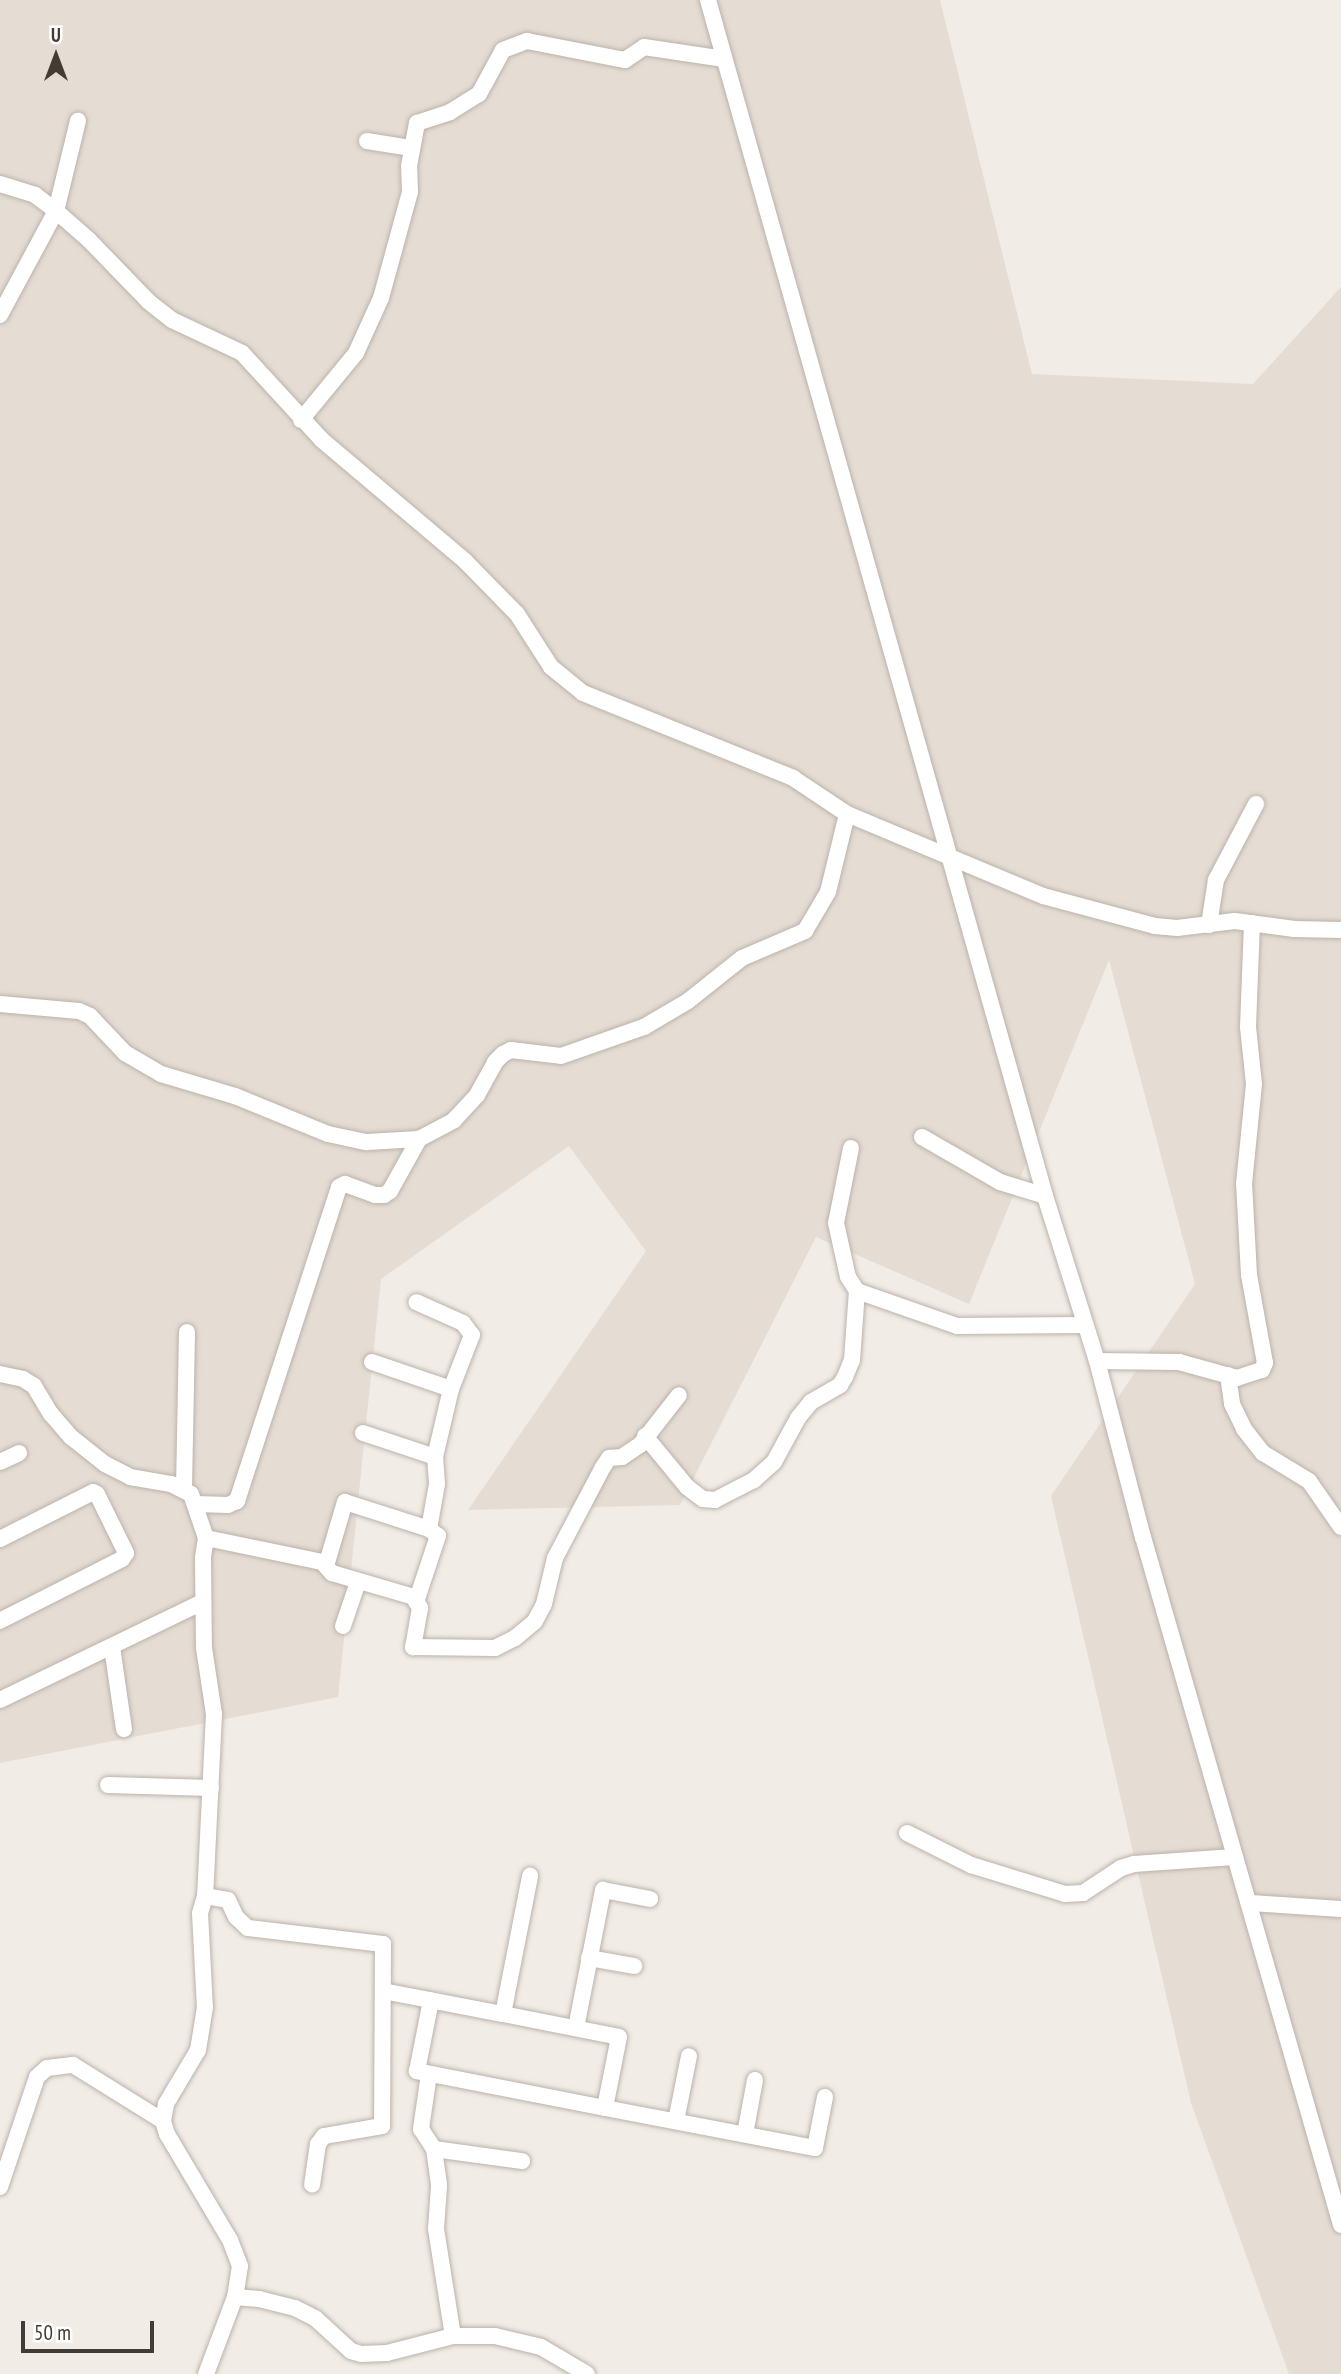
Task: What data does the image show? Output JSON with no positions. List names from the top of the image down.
{
  "scale_bar": "50 m",
  "north": "top"
}
